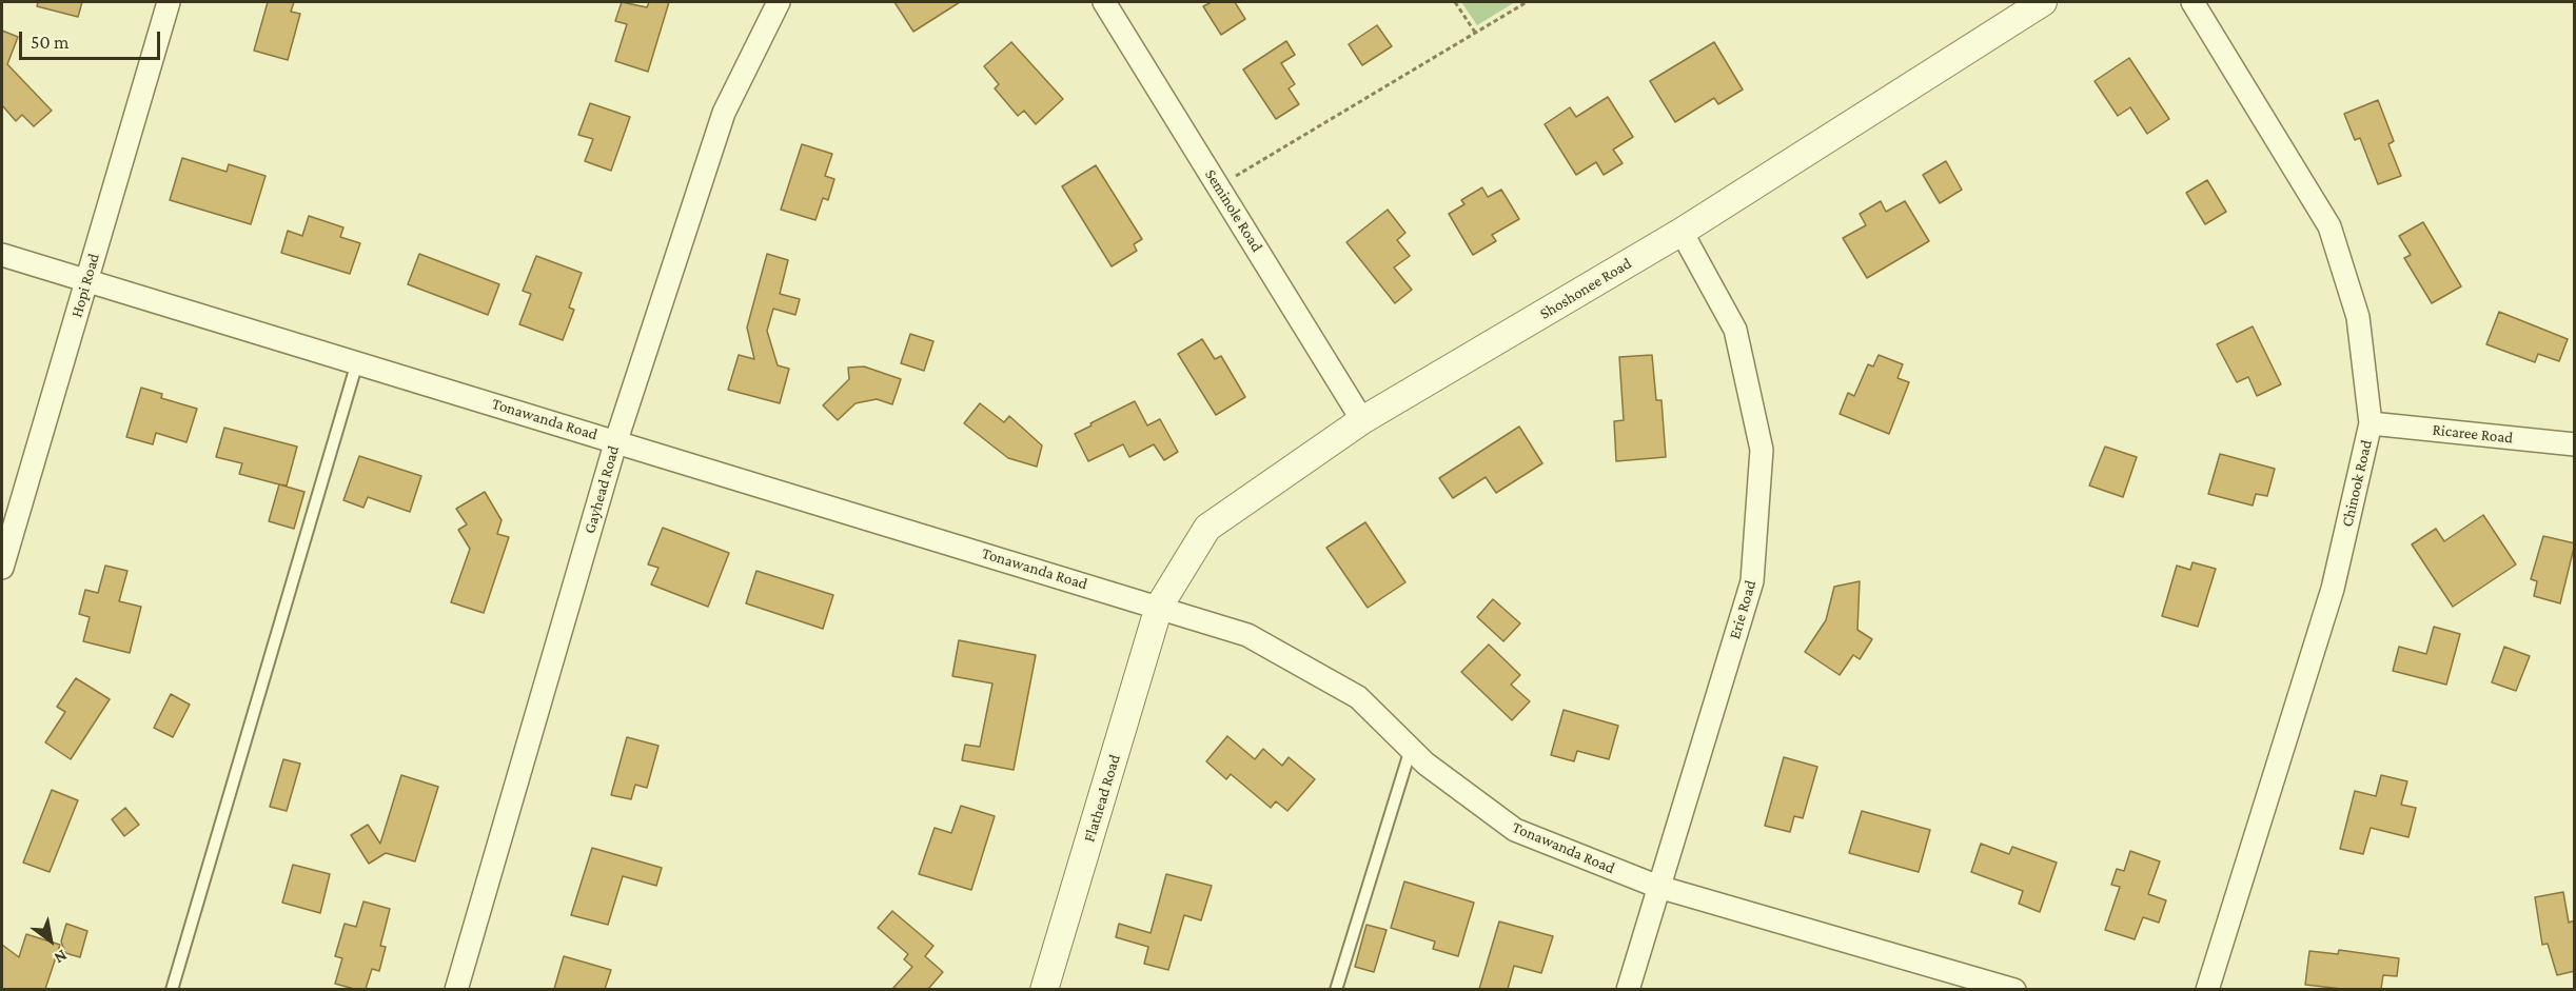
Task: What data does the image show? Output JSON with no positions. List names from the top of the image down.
{
  "streets": {
    "street": [
      "Seminole Road",
      "Hopi Road",
      "Shoshonee Road",
      "Tonawanda Road",
      "Ricaree Road",
      "Chinook Road",
      "Gayhead Road",
      "Erie Road",
      "Flathead Road"
    ]
  },
  "crossings": [
    ["Seminole Road", "Shoshonee Road"],
    ["Hopi Road", "Tonawanda Road"],
    ["Shoshonee Road", "Tonawanda Road"],
    ["Shoshonee Road", "Erie Road"],
    ["Shoshonee Road", "Flathead Road"],
    ["Tonawanda Road", "Gayhead Road"],
    ["Tonawanda Road", "Erie Road"],
    ["Tonawanda Road", "Flathead Road"],
    ["Ricaree Road", "Chinook Road"]
  ],
  "scale_bar": "50 m",
  "north": "bottom right"
}
